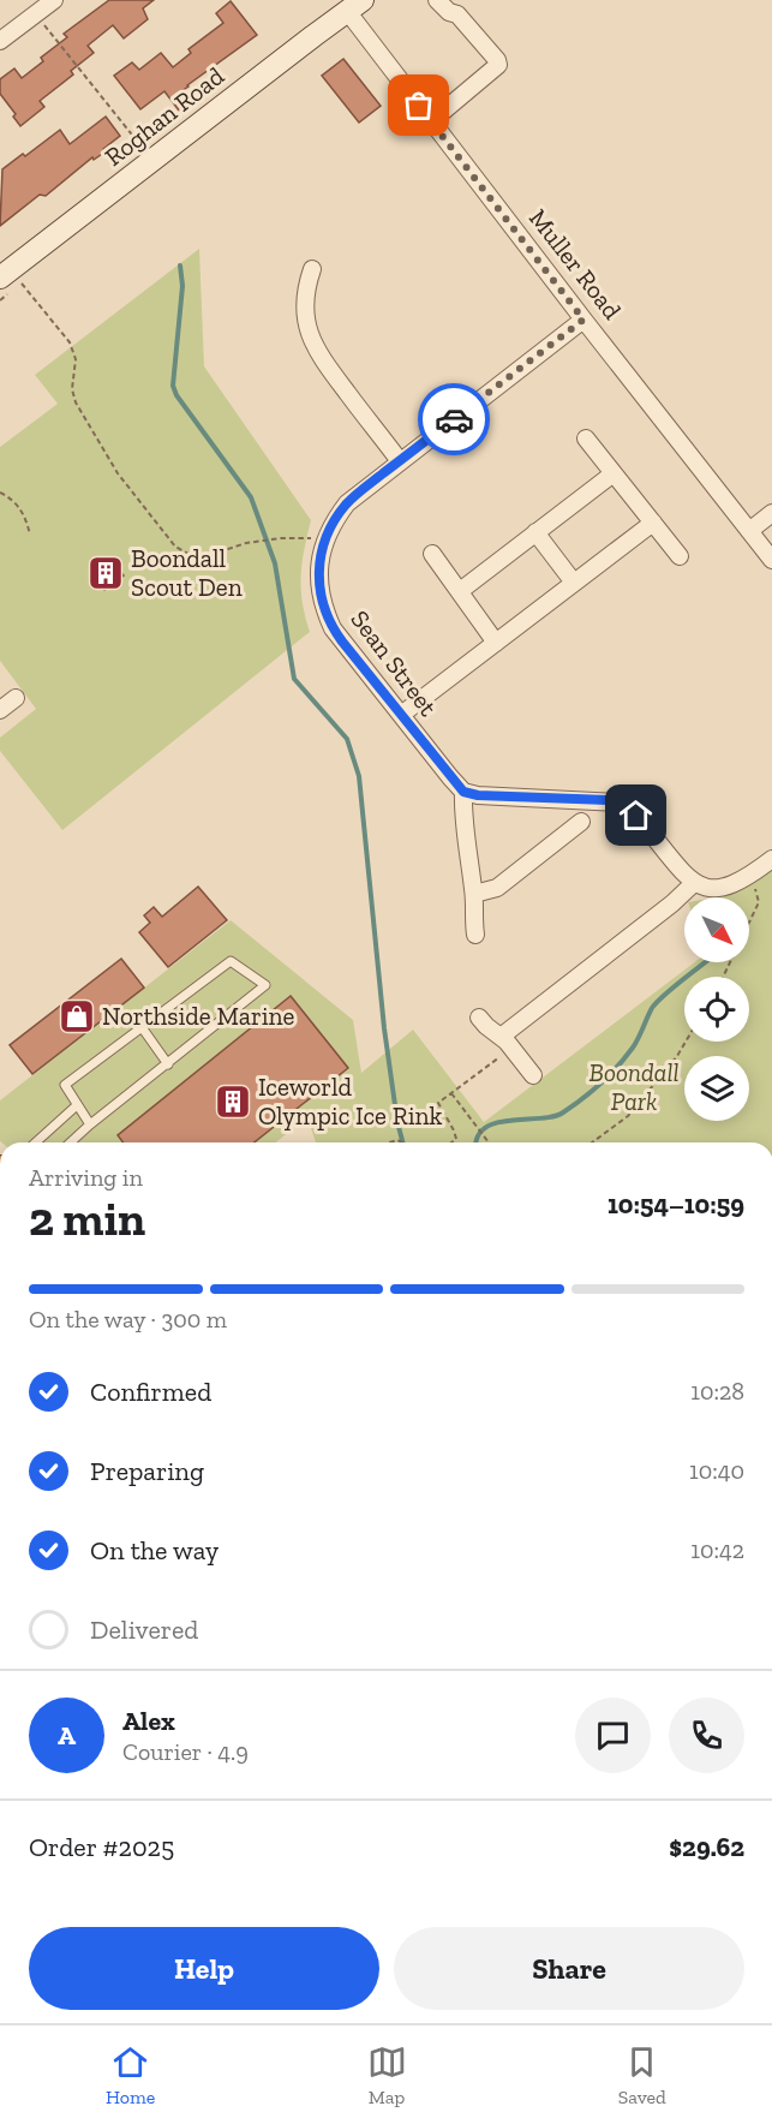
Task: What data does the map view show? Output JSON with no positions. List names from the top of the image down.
{
  "streets": {
    "main road": ["Roghan Road"],
    "street": ["Muller Road", "Sean Street"]
  },
  "crossings": [
    ["Roghan Road", "Muller Road"],
    ["Muller Road", "Sean Street"]
  ],
  "parks": ["Boondall Park"],
  "places": {
    "building": ["Boondall Scout Den", "Iceworld Olympic Ice Rink"],
    "shop": ["Northside Marine"]
  },
  "north": "bottom right",
  "page": {
    "heading": ["2 min", "Arriving in", "10:54–10:59"],
    "panel": [
      "Alex",
      "Courier · 4.9",
      "Order #2025",
      "$29.62"
    ],
    "bar": "On the way · 300 m",
    "list": [
      ["Confirmed", "10:28"],
      ["Preparing", "10:40"],
      ["On the way", "10:42"],
      "Delivered"
    ],
    "round": "A",
    "buttons": ["Help", "Share"],
    "tabs": ["Home", "Map", "Saved"]
  }
}
